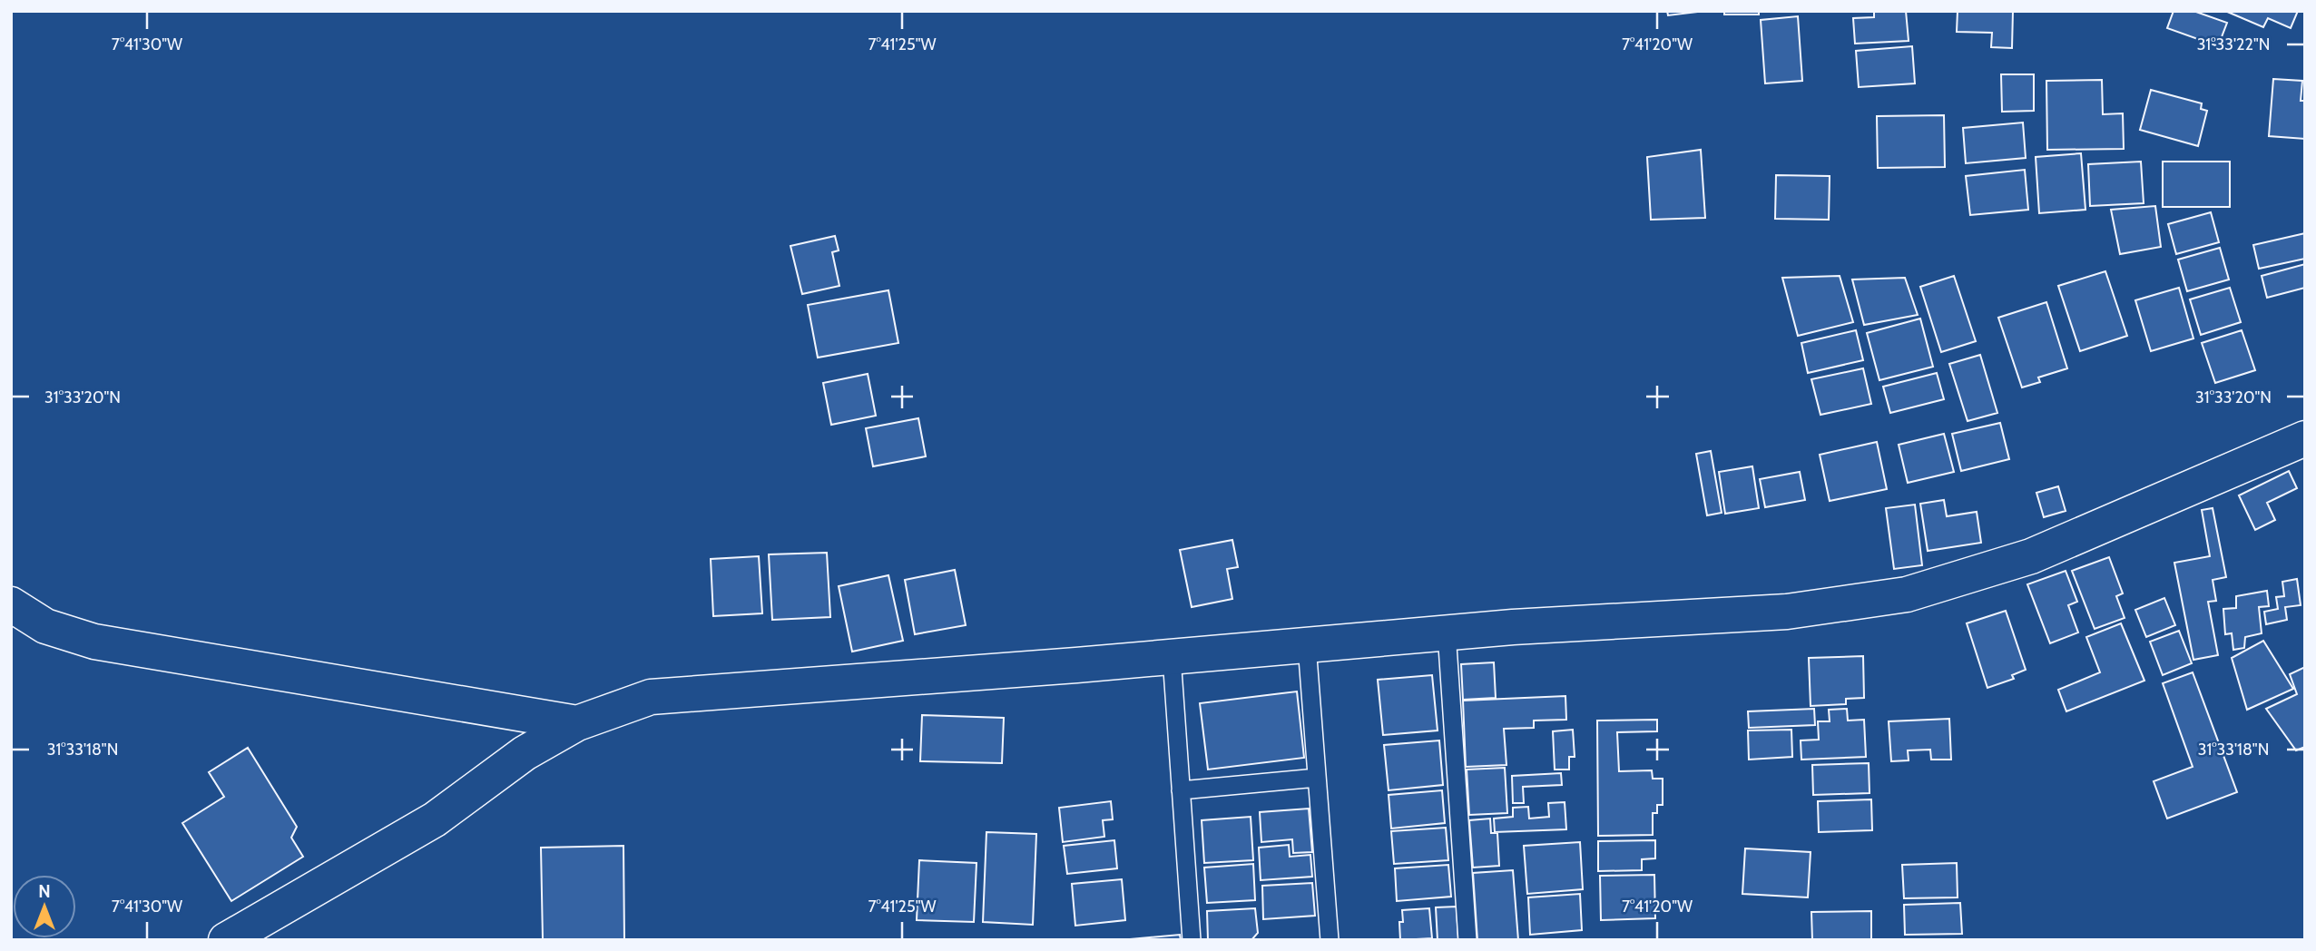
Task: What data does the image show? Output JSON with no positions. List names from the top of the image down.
{
  "north": "top",
  "coordinates": [
    "31°33'22\"N",
    "7°41'30\"W",
    "7°41'25\"W",
    "7°41'20\"W",
    "31°33'20\"N",
    "31°33'18\"N"
  ]
}
